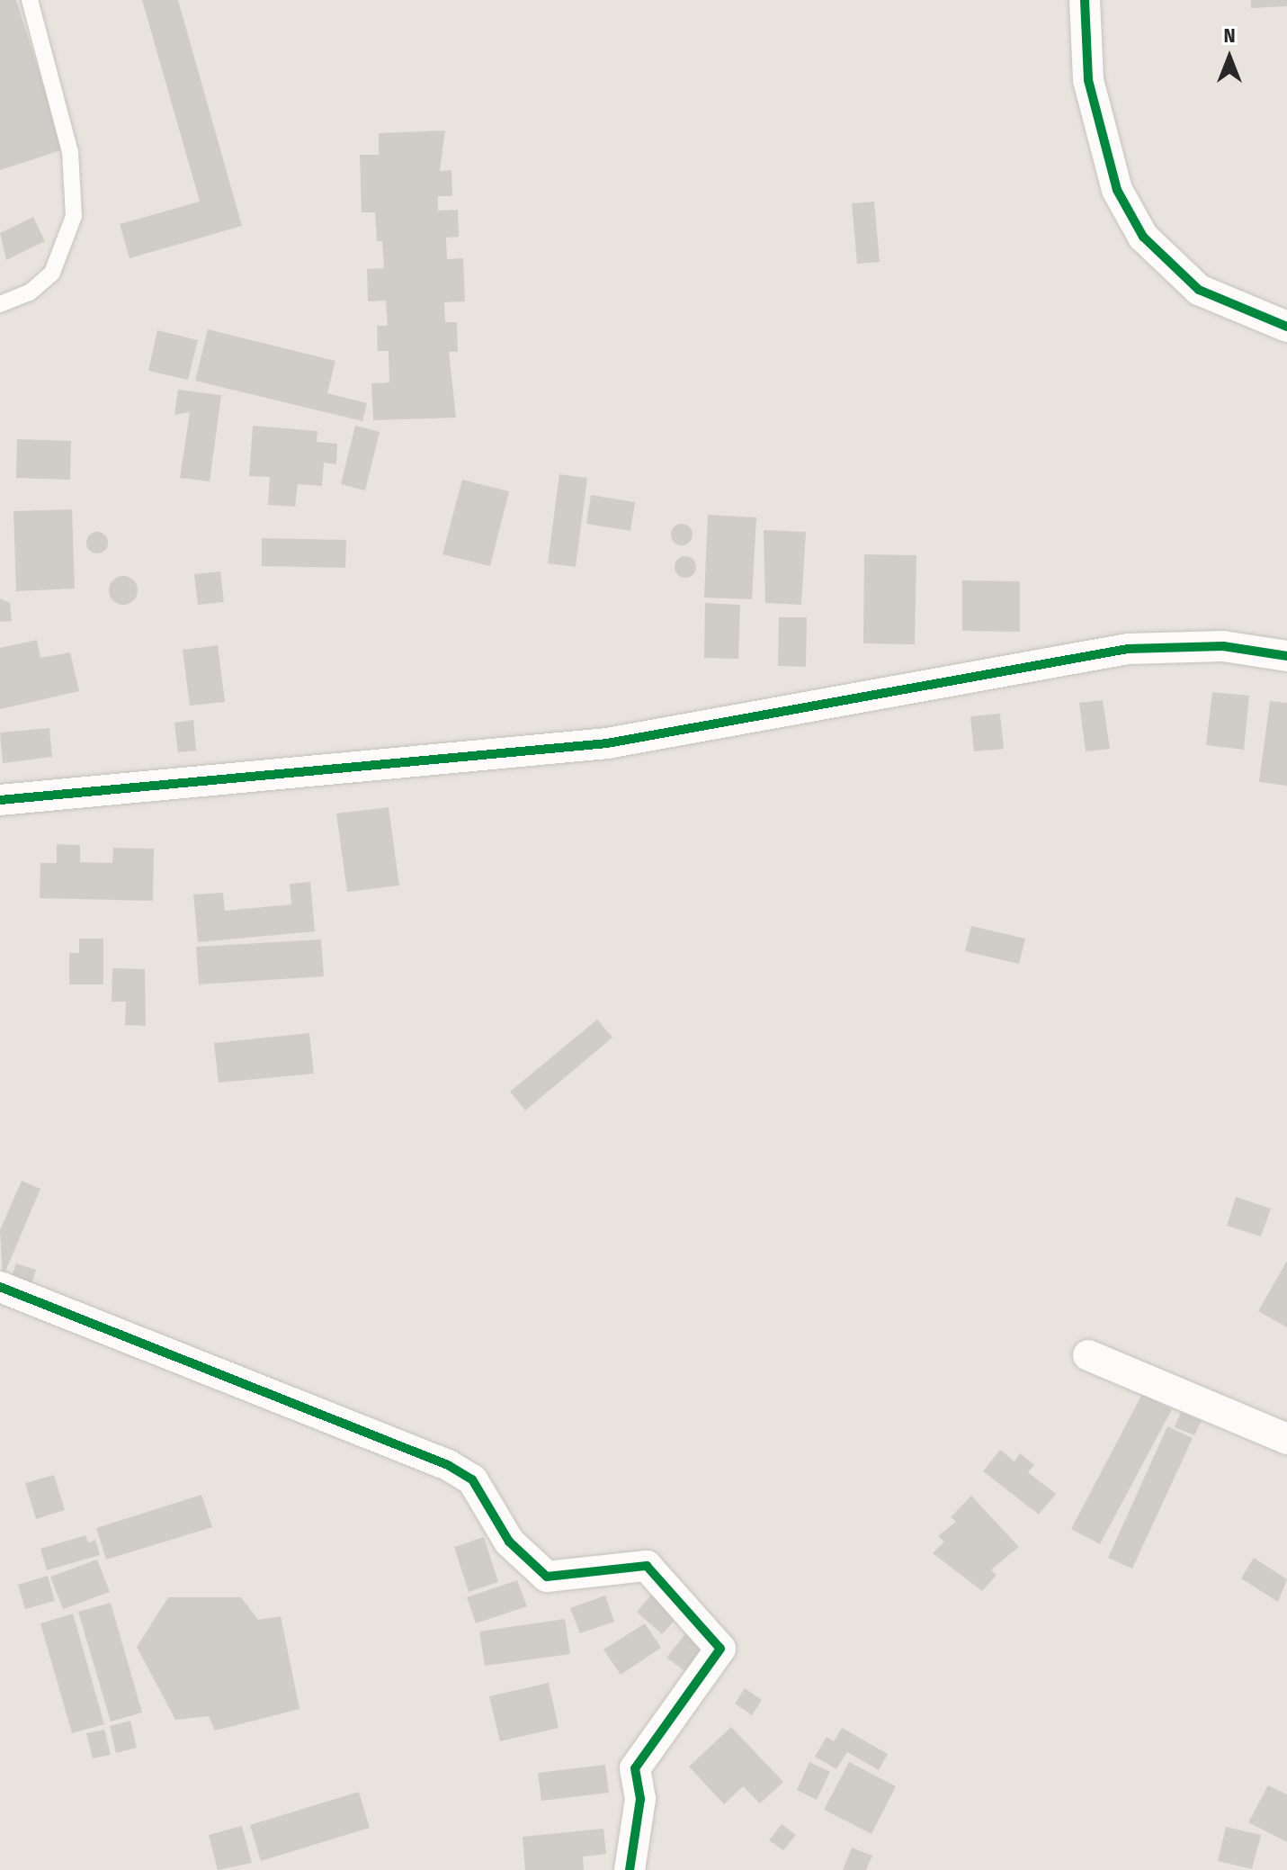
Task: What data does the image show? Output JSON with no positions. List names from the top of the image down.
{
  "north": "top"
}
